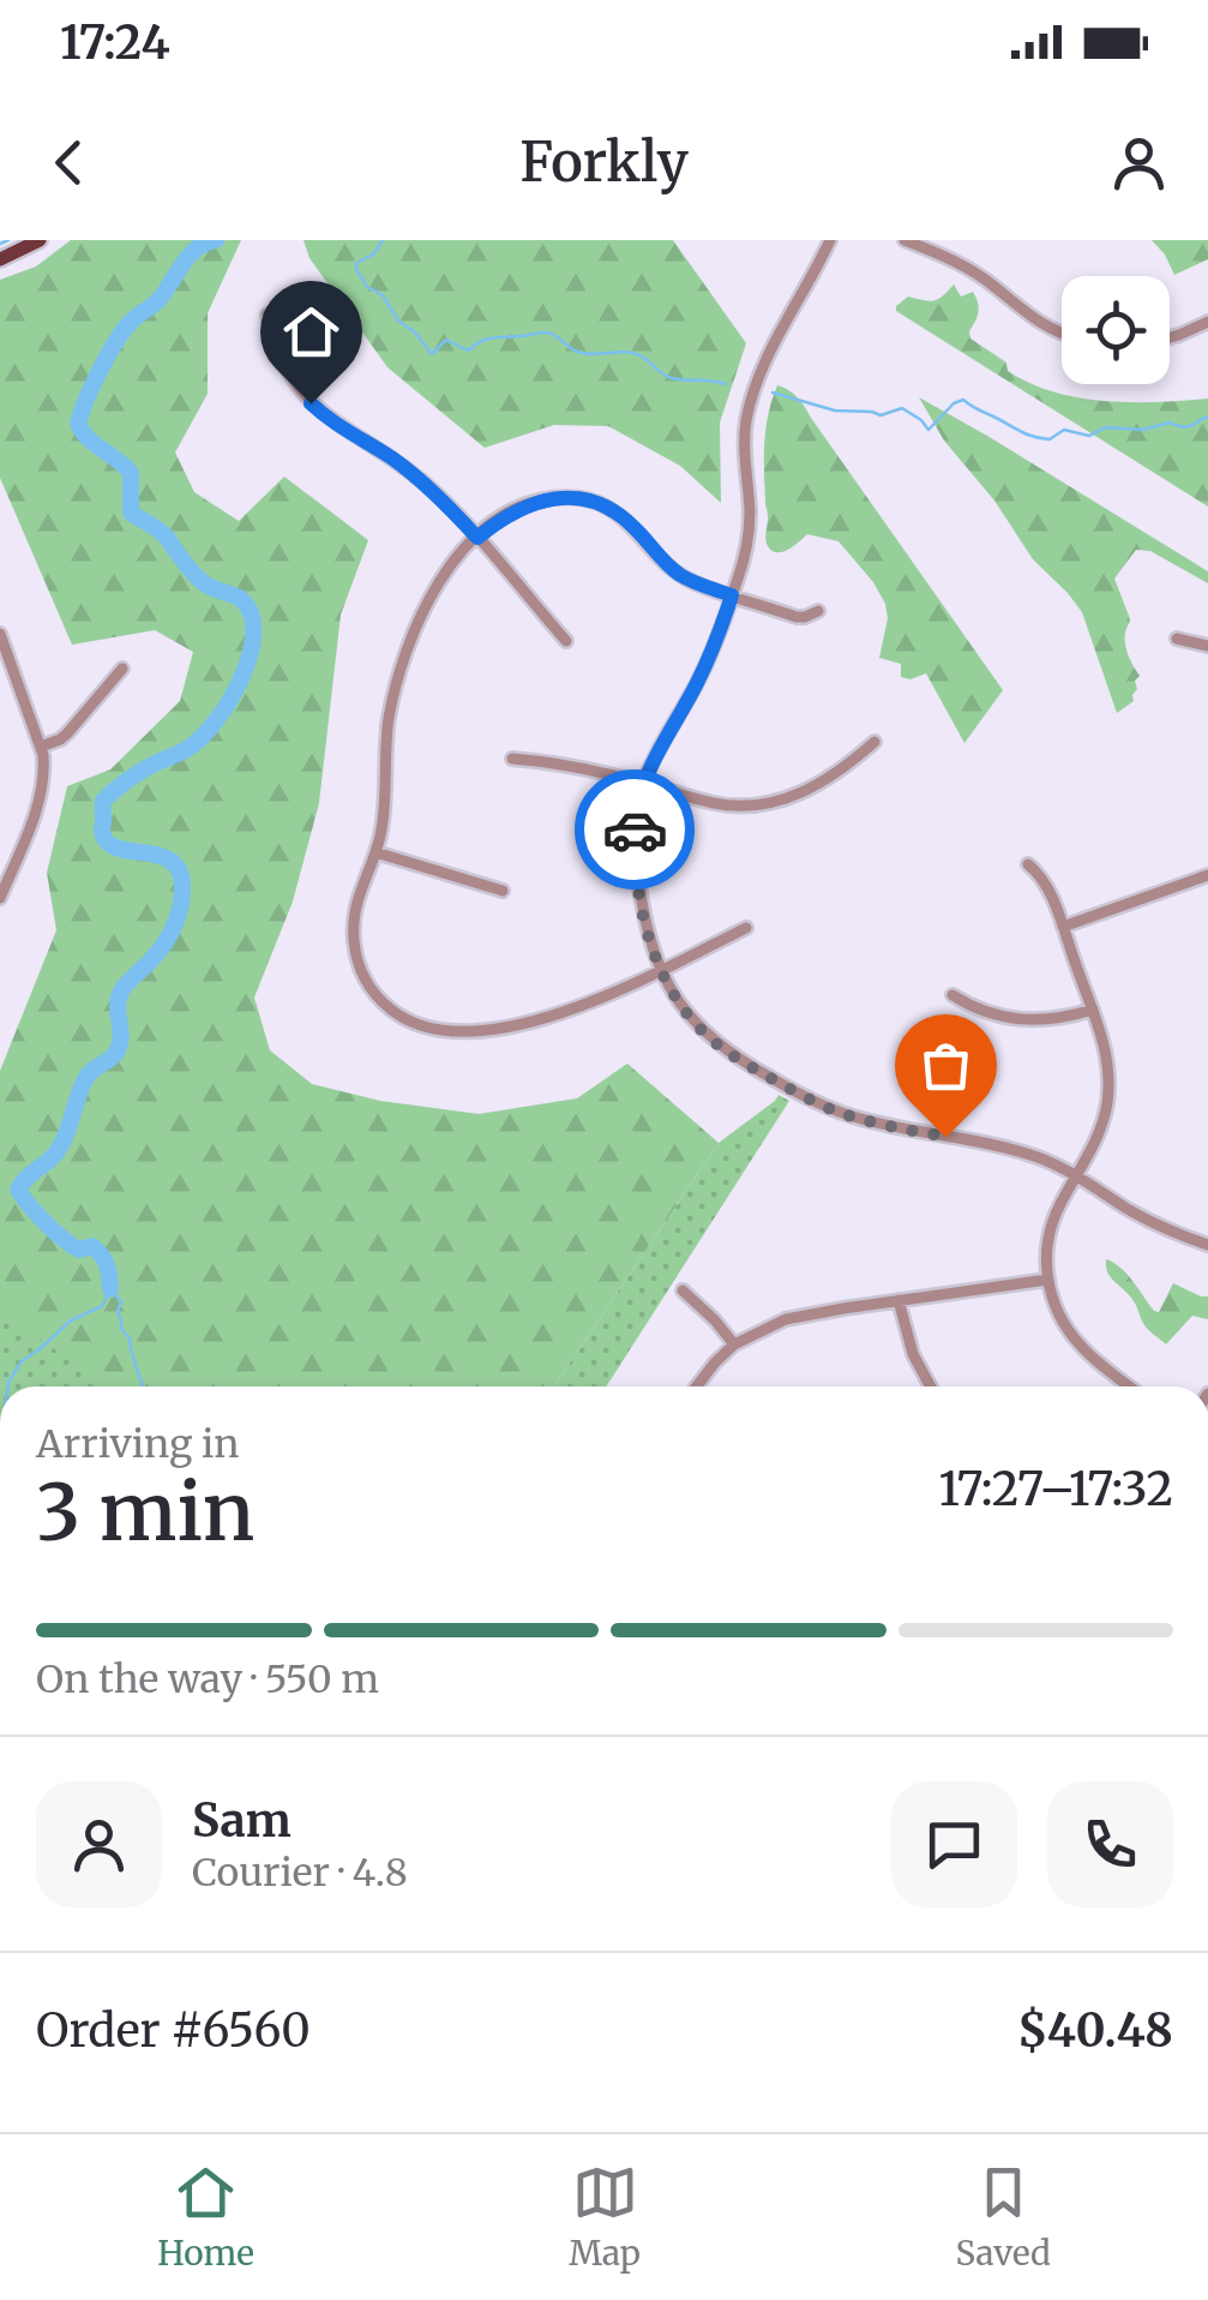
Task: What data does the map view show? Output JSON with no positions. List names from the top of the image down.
{
  "page": {
    "status": "17:24",
    "header": "Forkly",
    "heading": ["3 min", "Arriving in", "17:27–17:32"],
    "panel": [
      "Sam",
      "Courier · 4.8",
      "Order #6560",
      "$40.48"
    ],
    "bar": "On the way · 550 m",
    "tabs": ["Home", "Map", "Saved"]
  }
}
